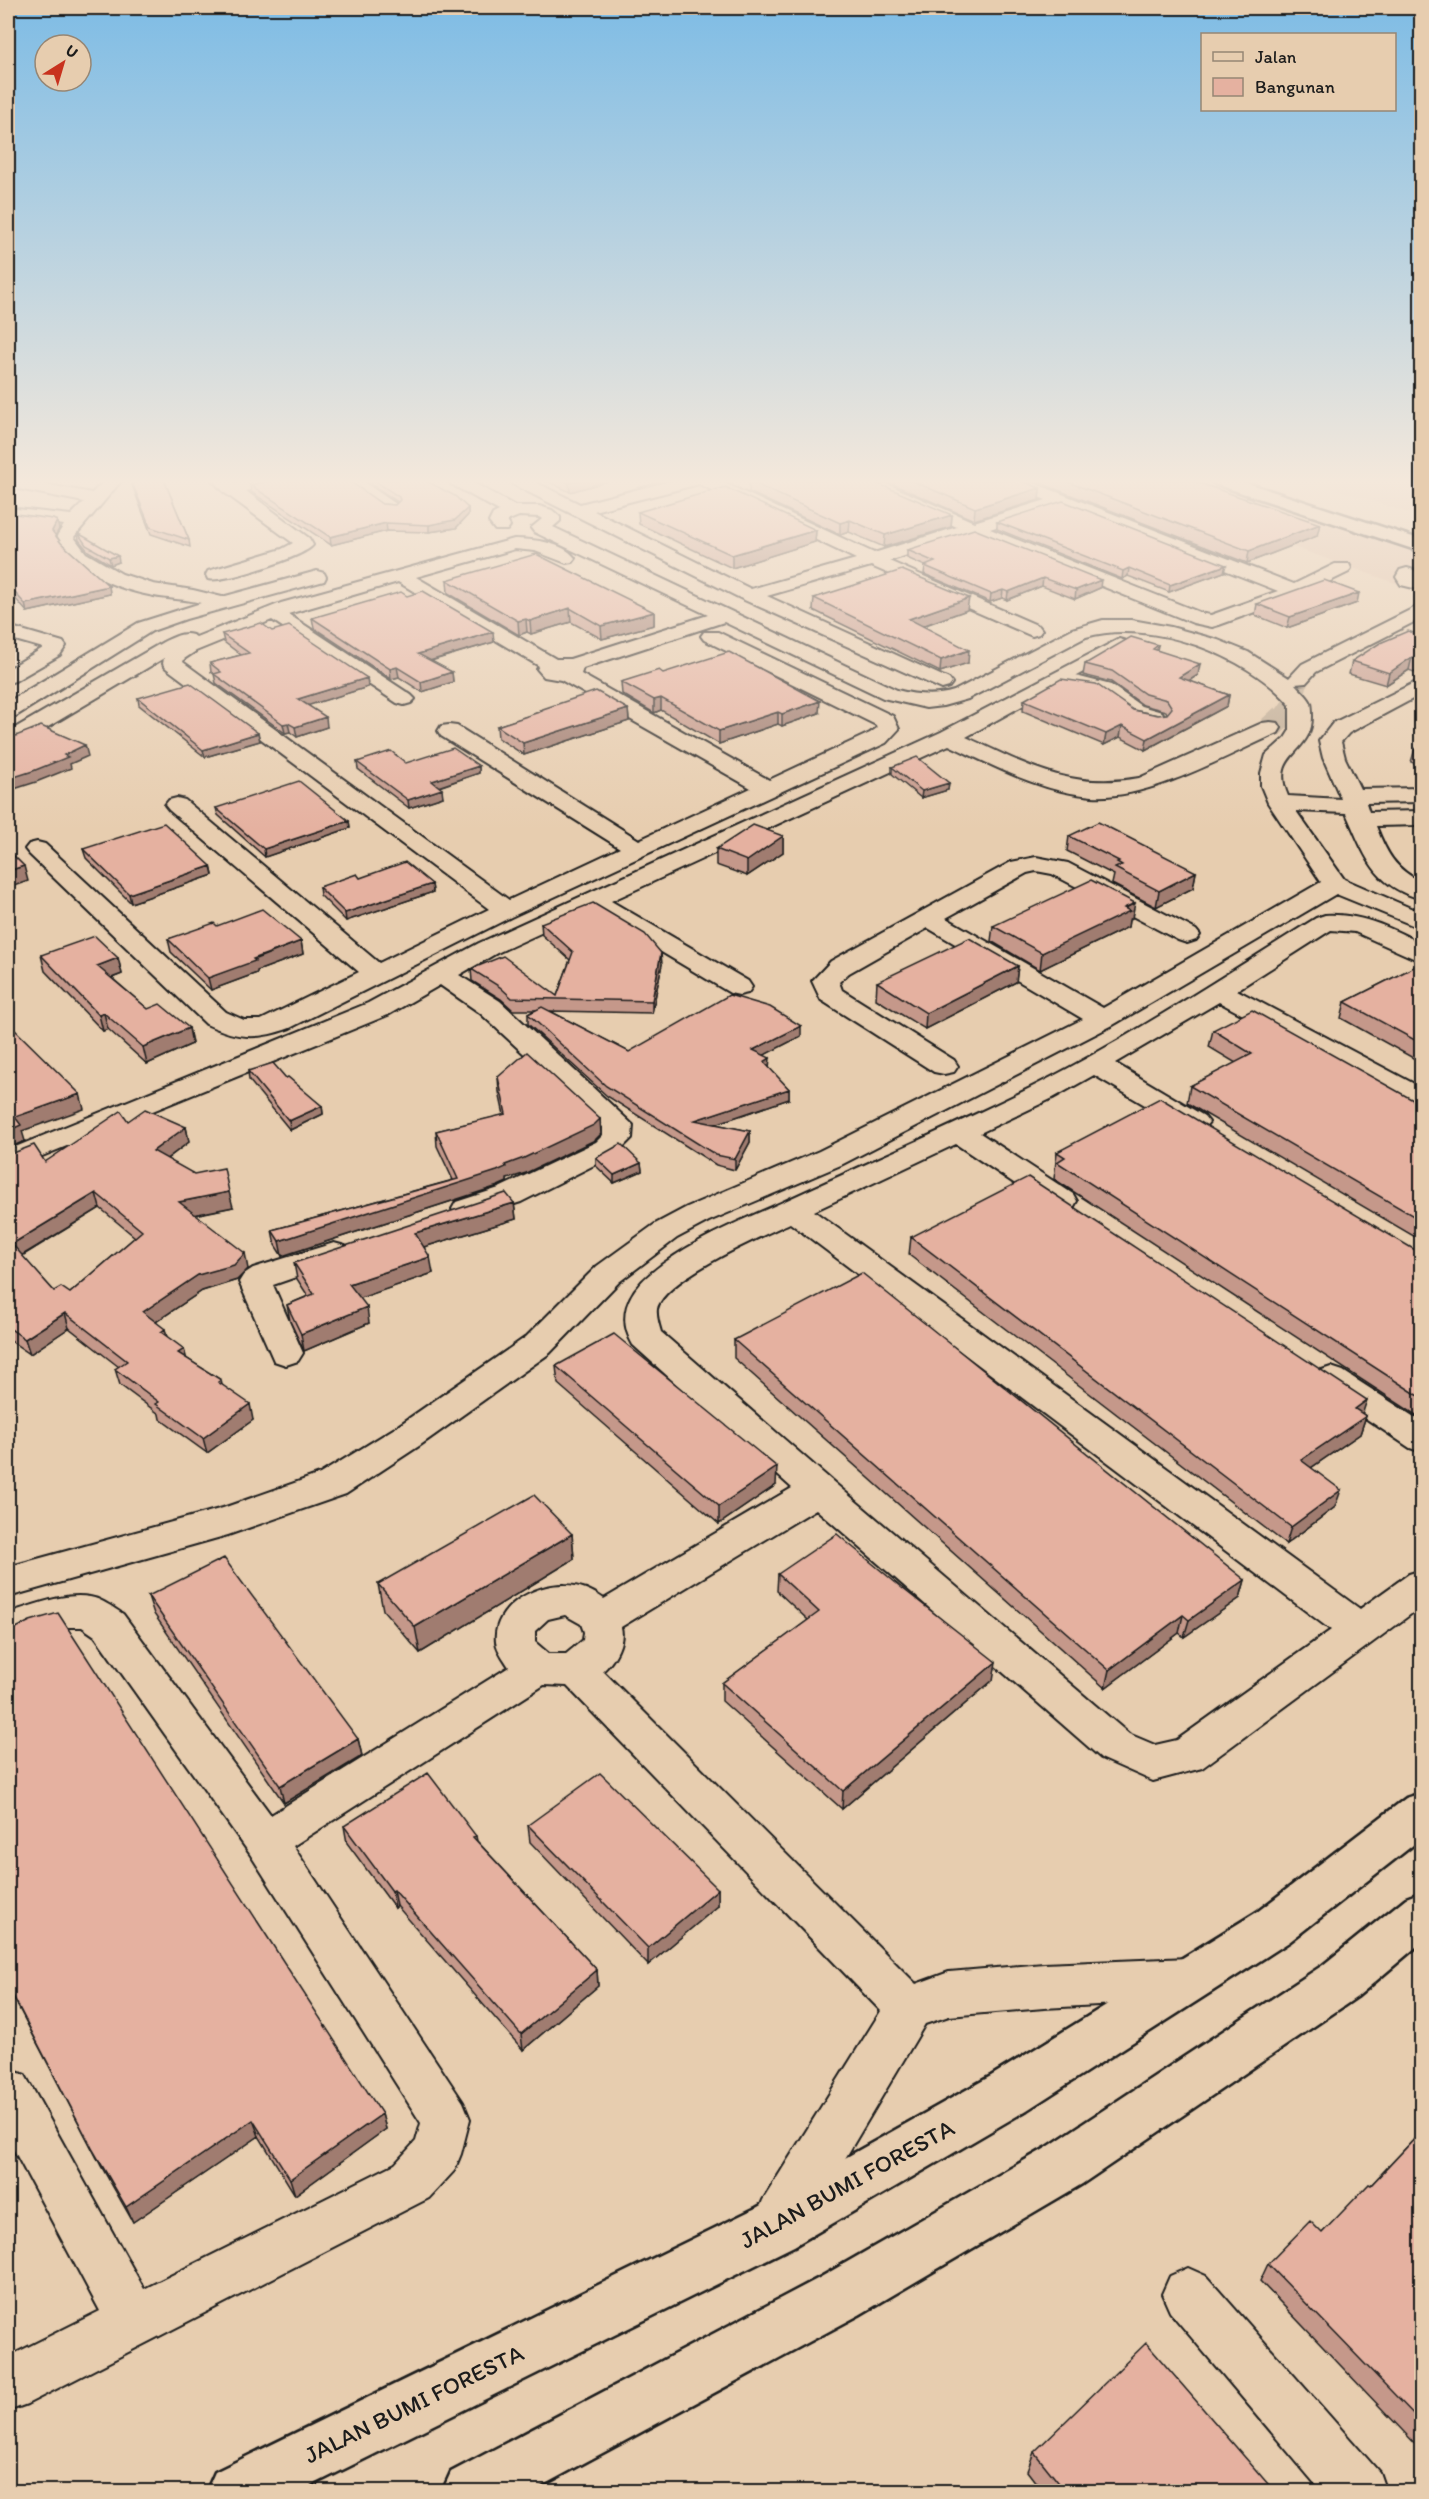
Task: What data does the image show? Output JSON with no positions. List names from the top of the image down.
{
  "streets": {
    "main road": ["JALAN BUMI FORESTA"]
  },
  "legend": ["Jalan", "Bangunan"],
  "north": "top right"
}
